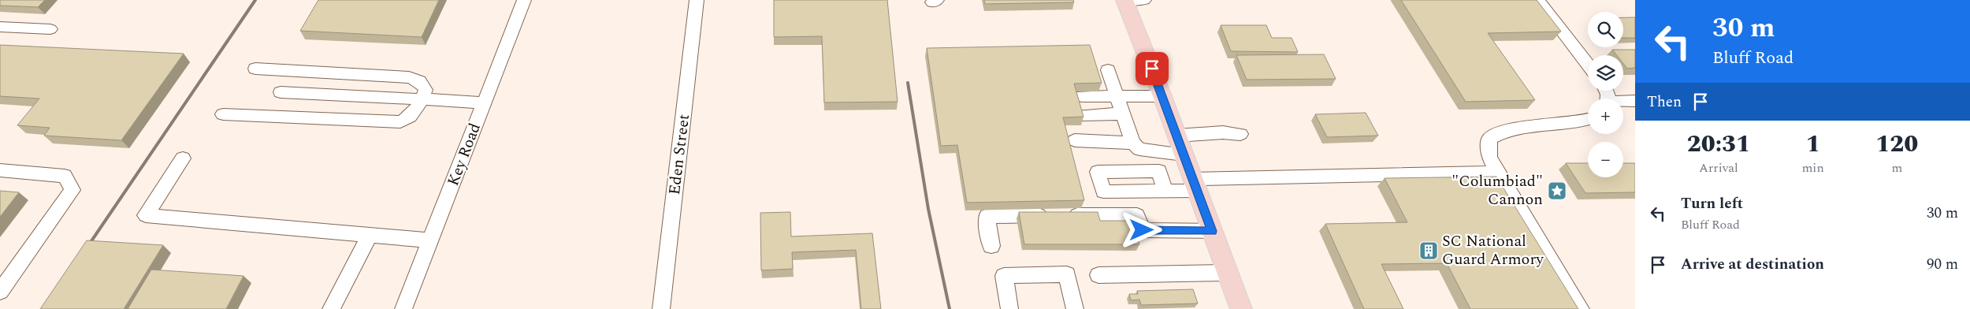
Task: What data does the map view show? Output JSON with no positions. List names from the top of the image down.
{
  "streets": {
    "street": ["Key Road", "Eden Street"]
  },
  "places": {
    "place": ["\"Columbiad\" Cannon"],
    "building": ["SC National Guard Armory"]
  },
  "page": {
    "turn": ["30 m", "Bluff Road"],
    "map_buttons": ["+", "−"],
    "then": "Then",
    "eta": [
      "20:31",
      "Arrival",
      "1",
      "min",
      "120",
      "m"
    ],
    "list": [
      {
        "name": "Turn left",
        "note": "Bluff Road",
        "value": "30 m"
      },
      {
        "name": "Arrive at destination",
        "value": "90 m"
      }
    ]
  }
}
